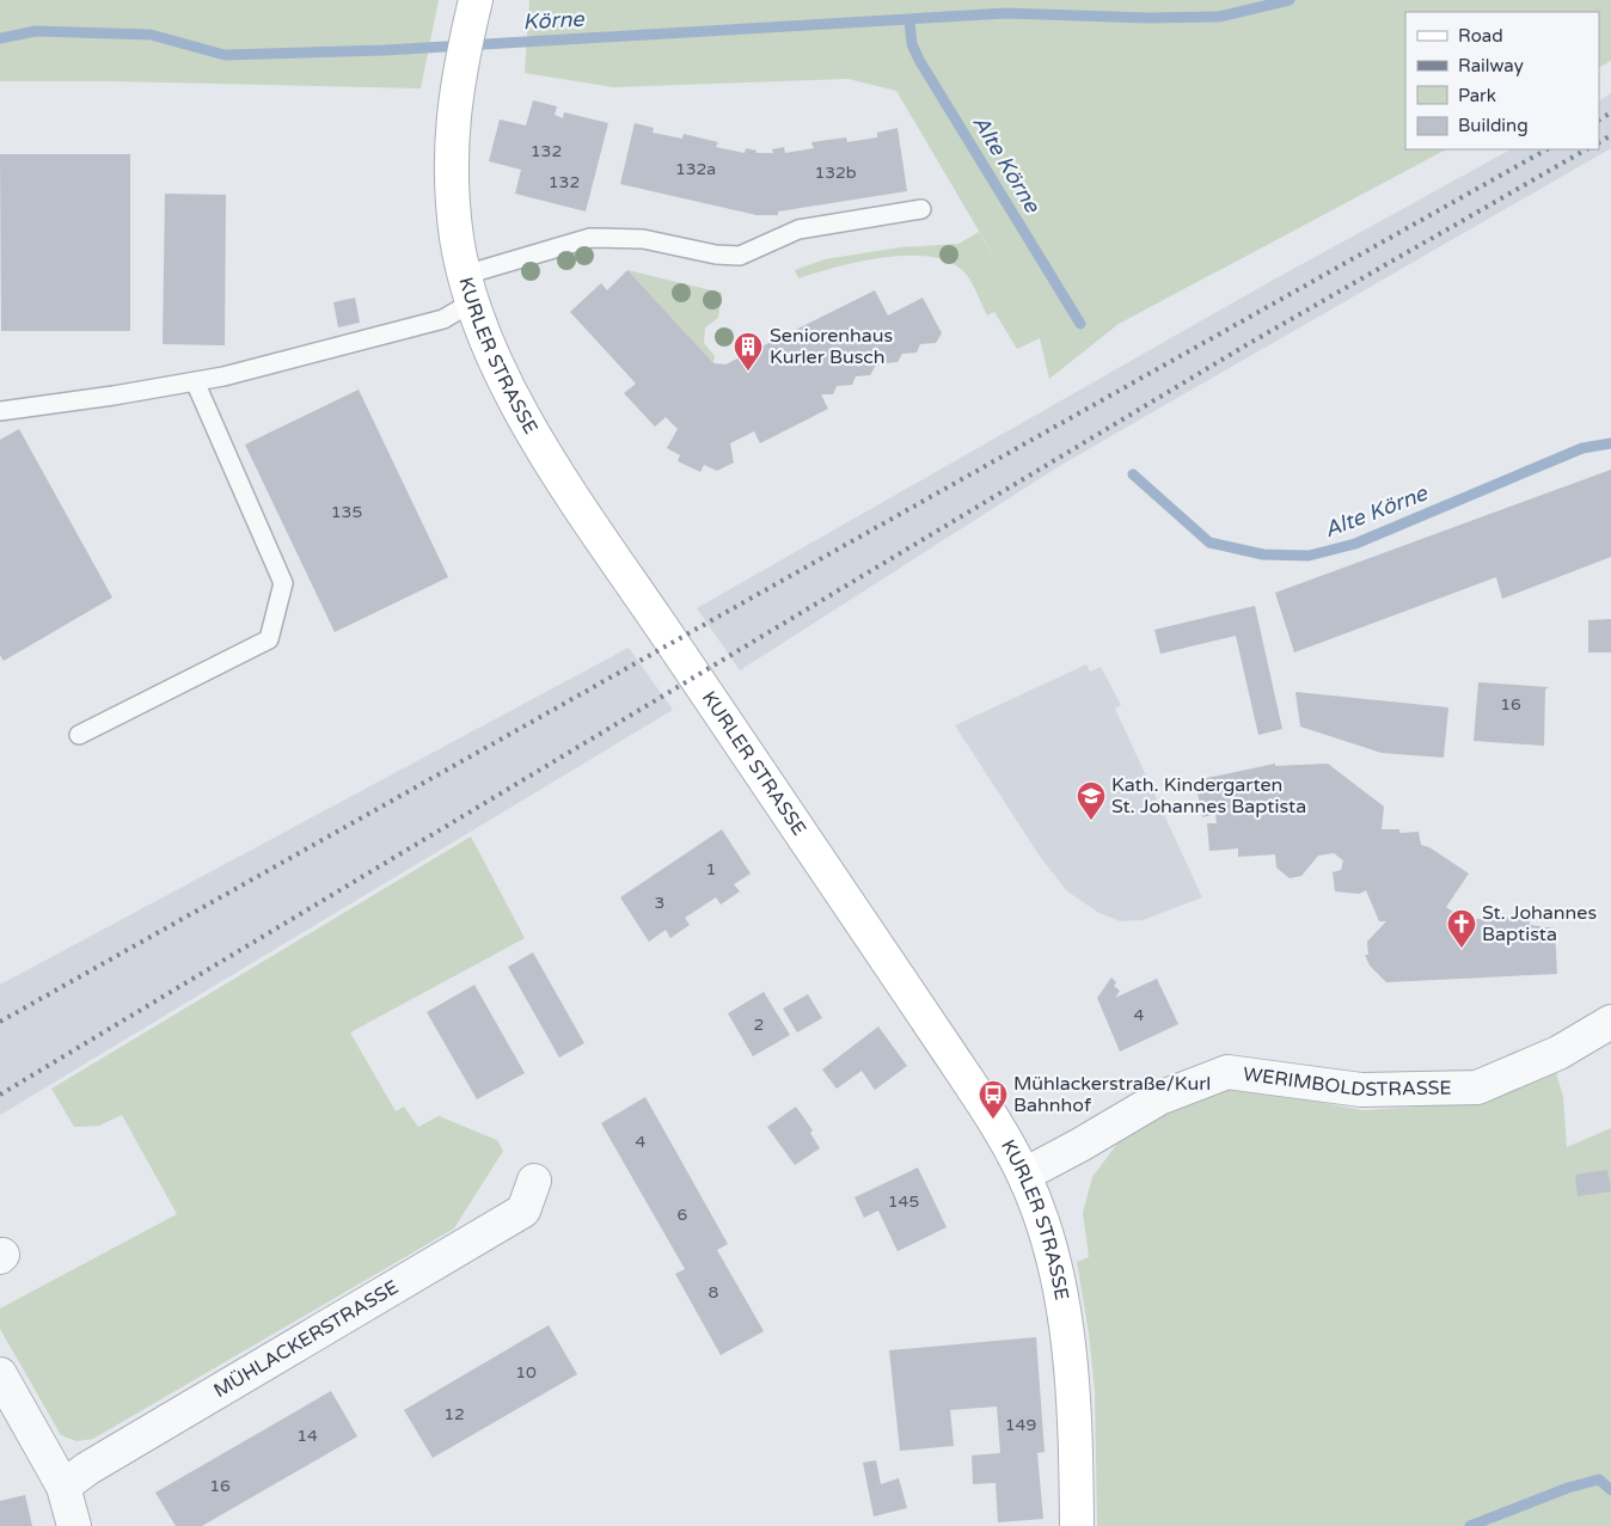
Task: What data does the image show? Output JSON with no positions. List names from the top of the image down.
{
  "streets": {
    "main road": ["KURLER STRASSE"],
    "street": ["WERIMBOLDSTRASSE", "MÜHLACKERSTRASSE"]
  },
  "crossings": [
    ["KURLER STRASSE", "WERIMBOLDSTRASSE"]
  ],
  "water": ["Körne", "Alte Körne"],
  "places": {
    "building": ["Seniorenhaus Kurler Busch"],
    "school or university": ["Kath. Kindergarten St. Johannes Baptista"],
    "church": ["St. Johannes Baptista"],
    "bus stop": ["Mühlackerstraße/Kurl Bahnhof"]
  },
  "house_numbers": [
    "132",
    "132a",
    "132b",
    "132",
    "135",
    "16",
    "1",
    "3",
    "4",
    "2",
    "4",
    "145",
    "6",
    "8",
    "10",
    "12",
    "149",
    "14",
    "16"
  ],
  "legend": [
    "Road",
    "Railway",
    "Park",
    "Building"
  ]
}
